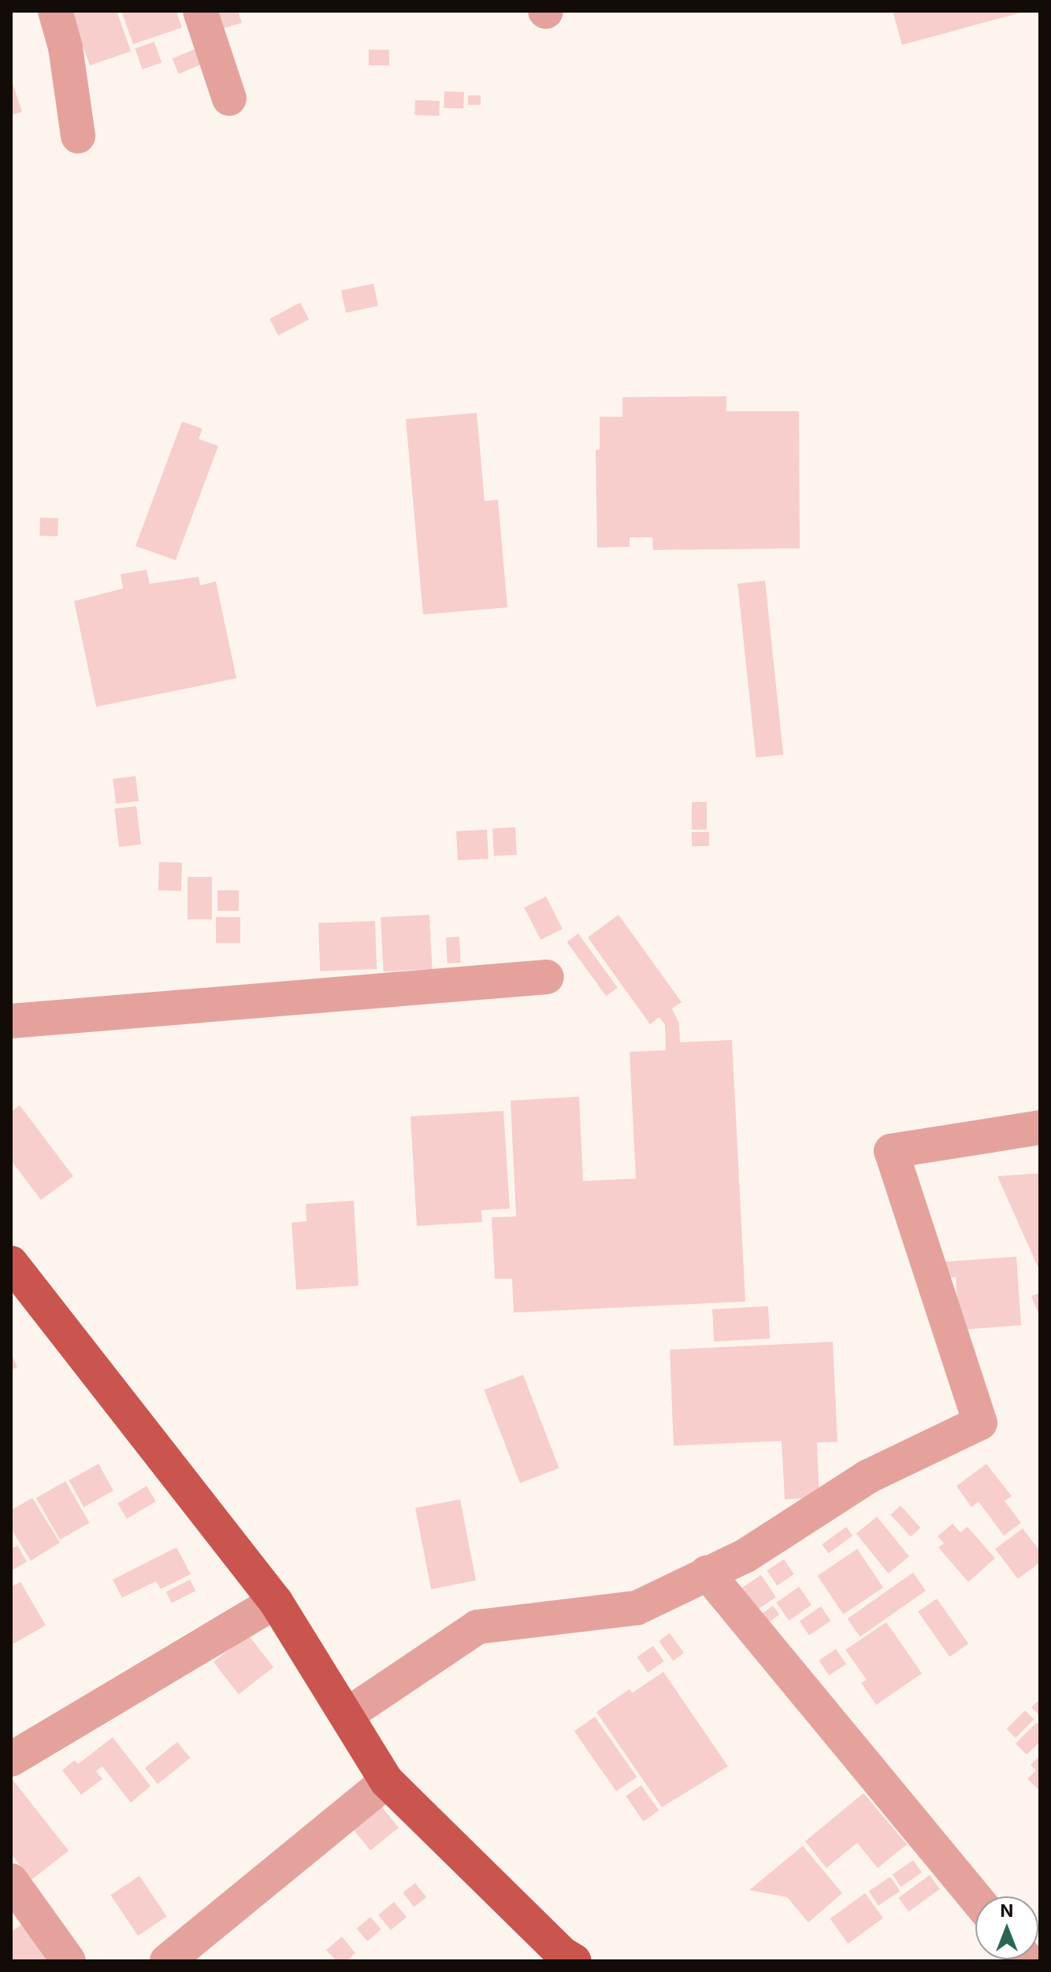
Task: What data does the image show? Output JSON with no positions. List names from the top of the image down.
{
  "north": "top"
}
